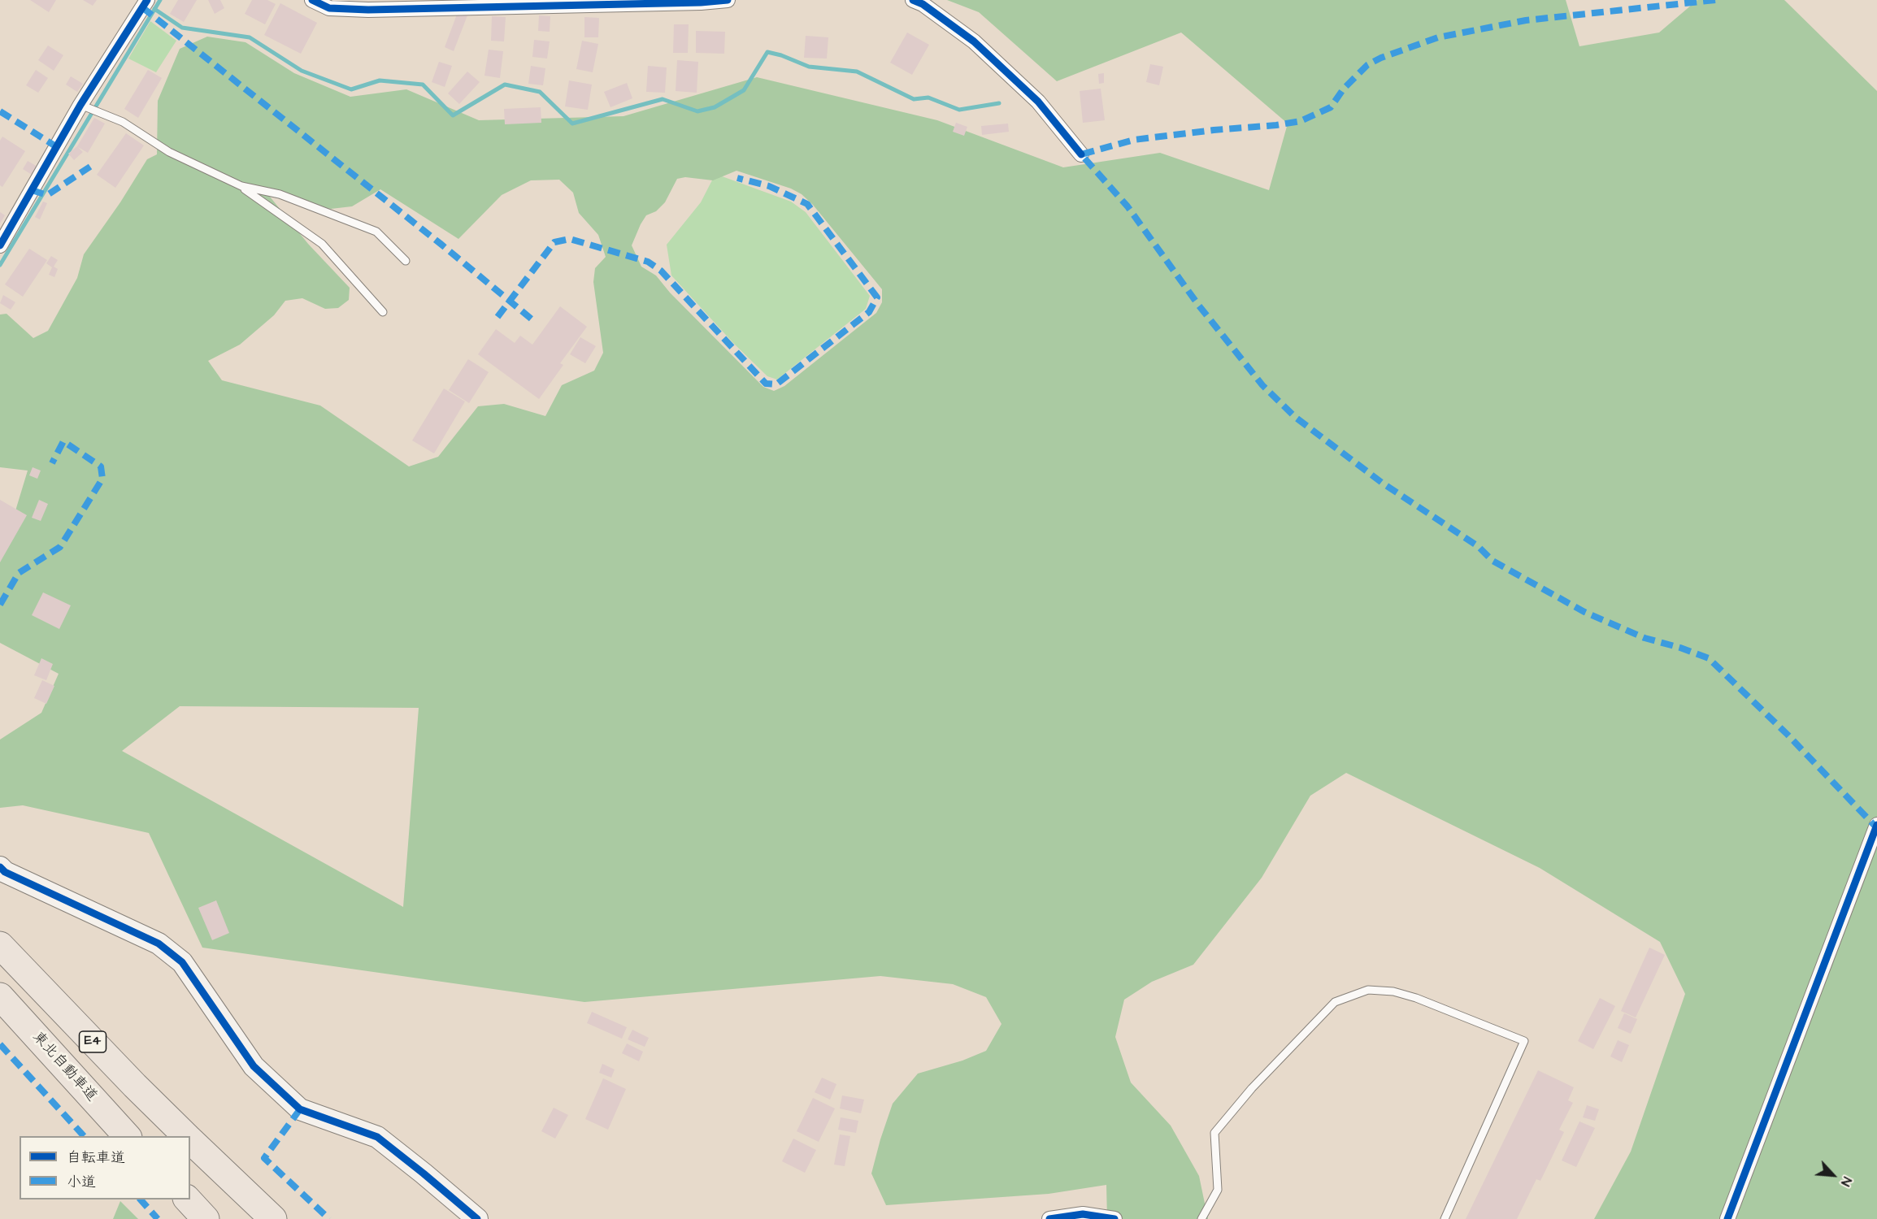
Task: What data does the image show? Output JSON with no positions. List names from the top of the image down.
{
  "streets": {
    "highway": ["E4", "東北自動車道"]
  },
  "legend": ["自転車道", "小道"],
  "north": "bottom right"
}
